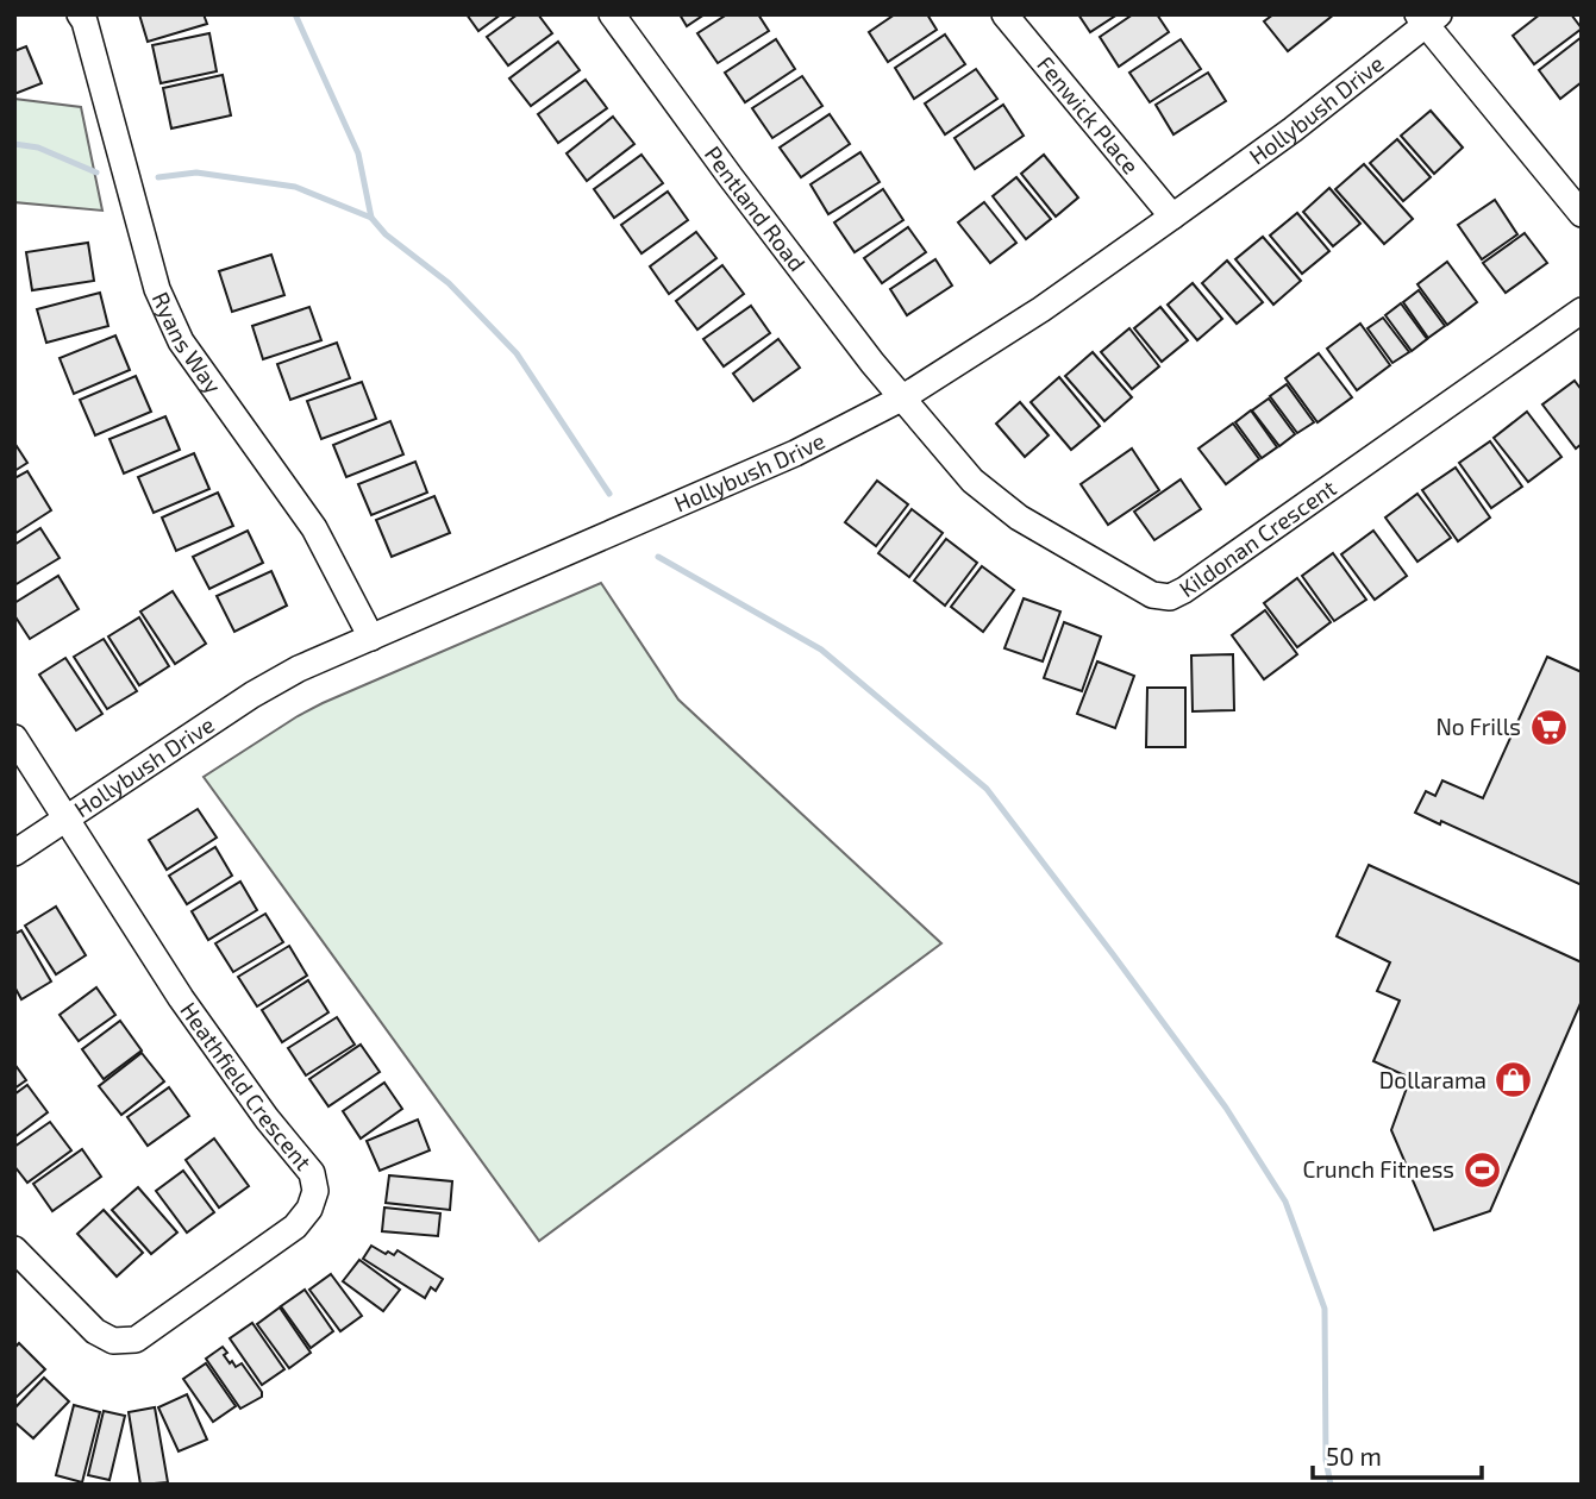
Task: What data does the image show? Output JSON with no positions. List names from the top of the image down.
{
  "streets": {
    "street": [
      "Hollybush Drive",
      "Fenwick Place",
      "Pentland Road",
      "Ryans Way",
      "Kildonan Crescent",
      "Heathfield Crescent"
    ]
  },
  "crossings": [
    ["Hollybush Drive", "Fenwick Place"],
    ["Hollybush Drive", "Pentland Road"],
    ["Hollybush Drive", "Ryans Way"],
    ["Hollybush Drive", "Kildonan Crescent"],
    ["Hollybush Drive", "Heathfield Crescent"],
    ["Pentland Road", "Kildonan Crescent"]
  ],
  "places": {
    "supermarket": ["No Frills"],
    "shop": ["Dollarama"],
    "sports": ["Crunch Fitness"]
  },
  "scale_bar": "50 m"
}
